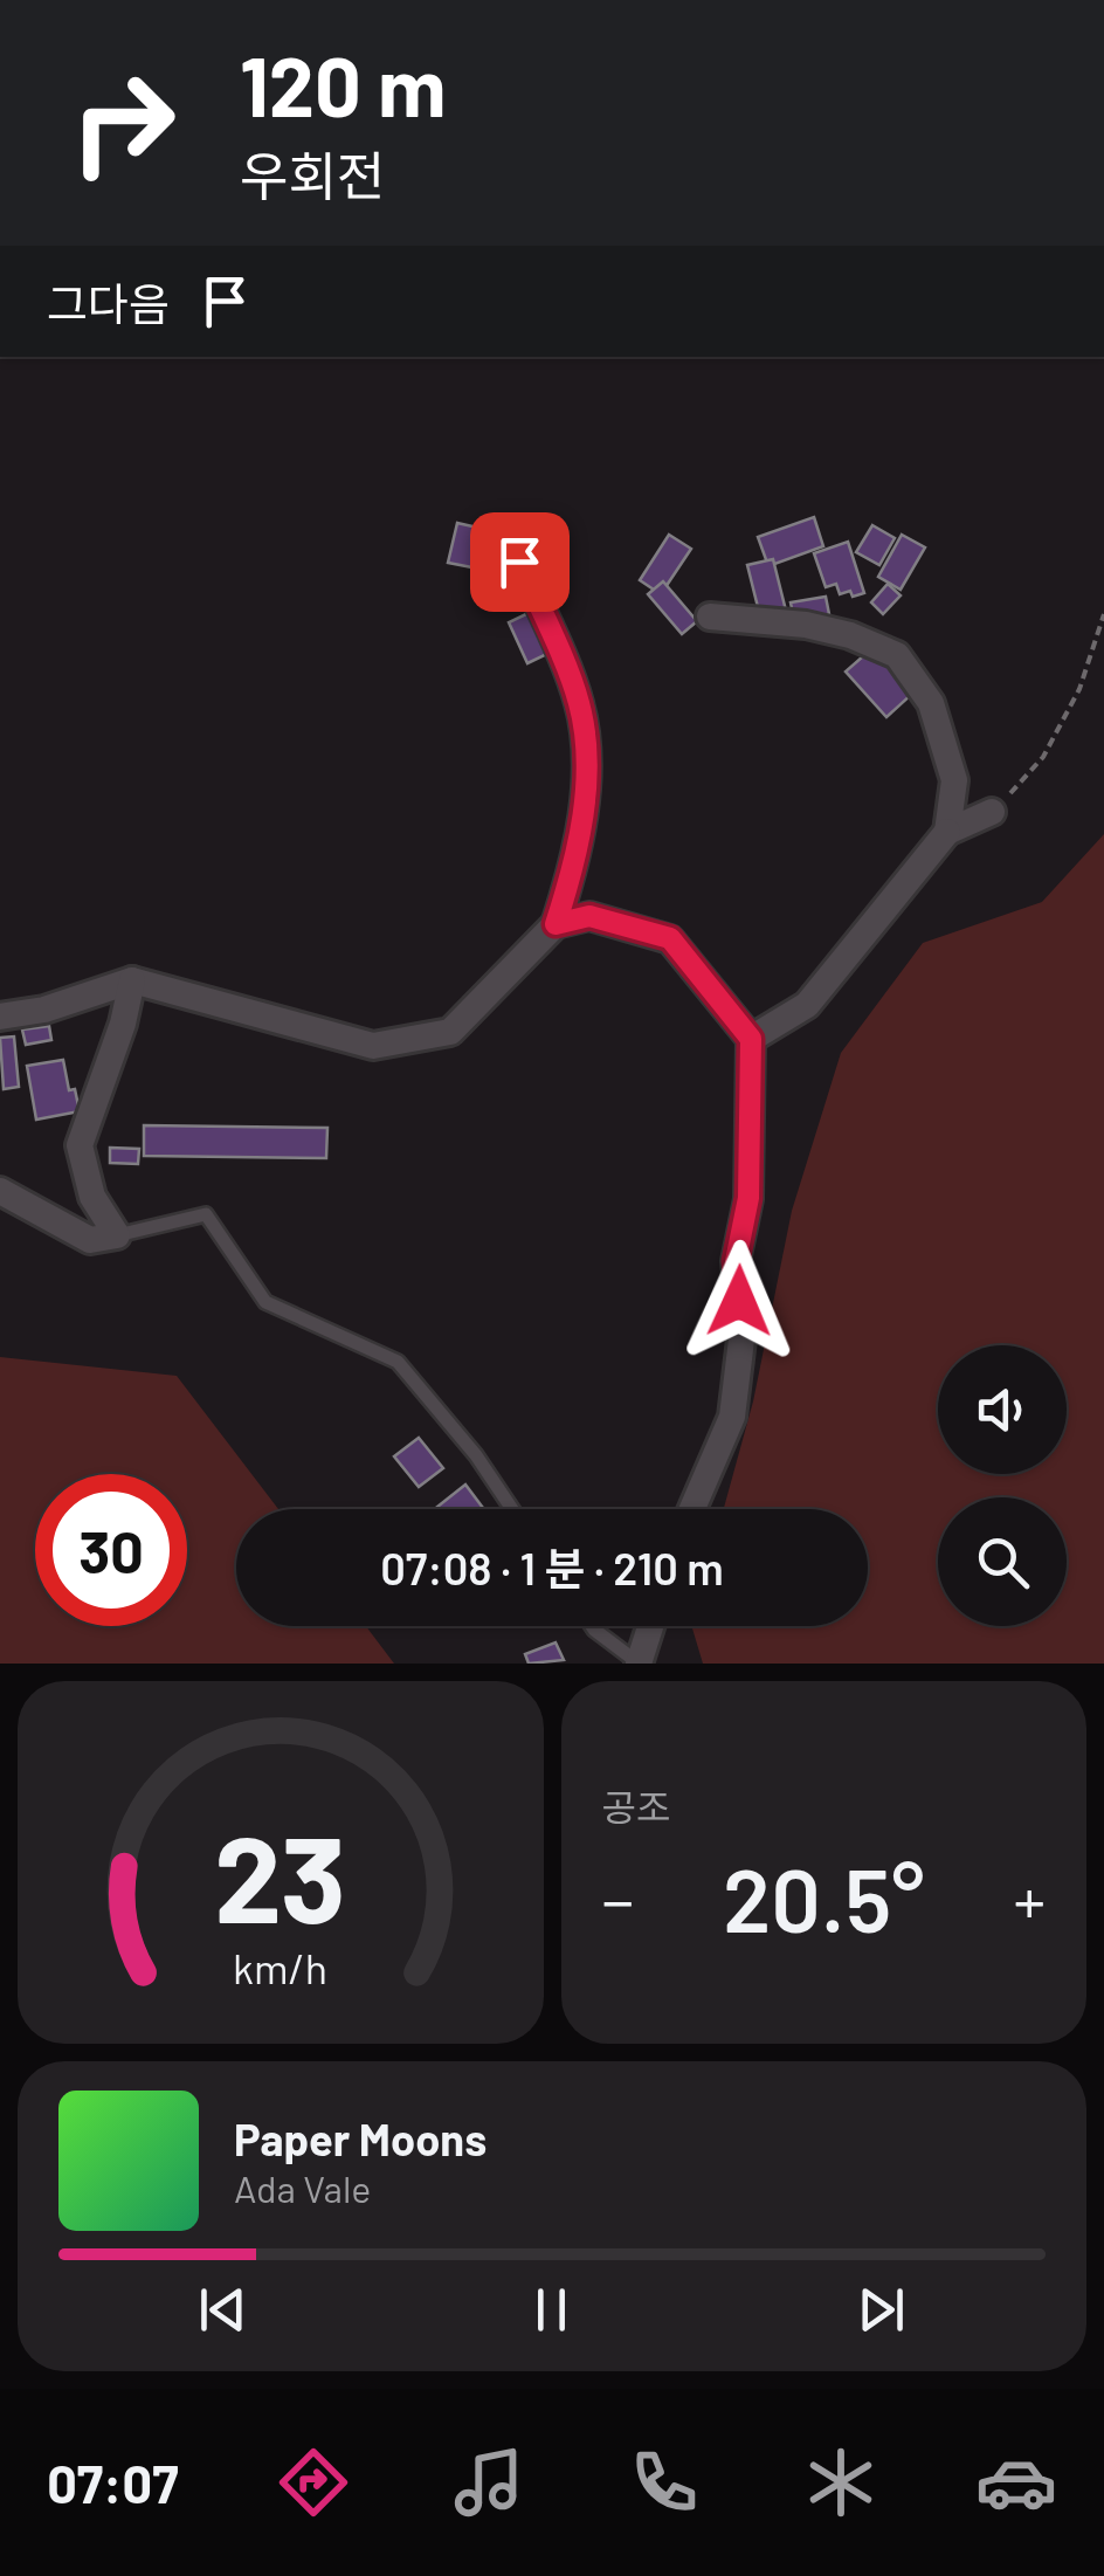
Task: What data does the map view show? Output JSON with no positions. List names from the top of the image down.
{
  "page": {
    "turn": ["120 m", "우회전"],
    "then": "그다음",
    "limit": "30",
    "trip": "07:08 · 1 분 · 210 m",
    "tile": "공조",
    "heat": ["−", "20.5°", "+"],
    "song": ["Paper Moons", "Ada Vale"],
    "tabs": "07:07",
    "gauge": ["23", "km/h"]
  }
}
